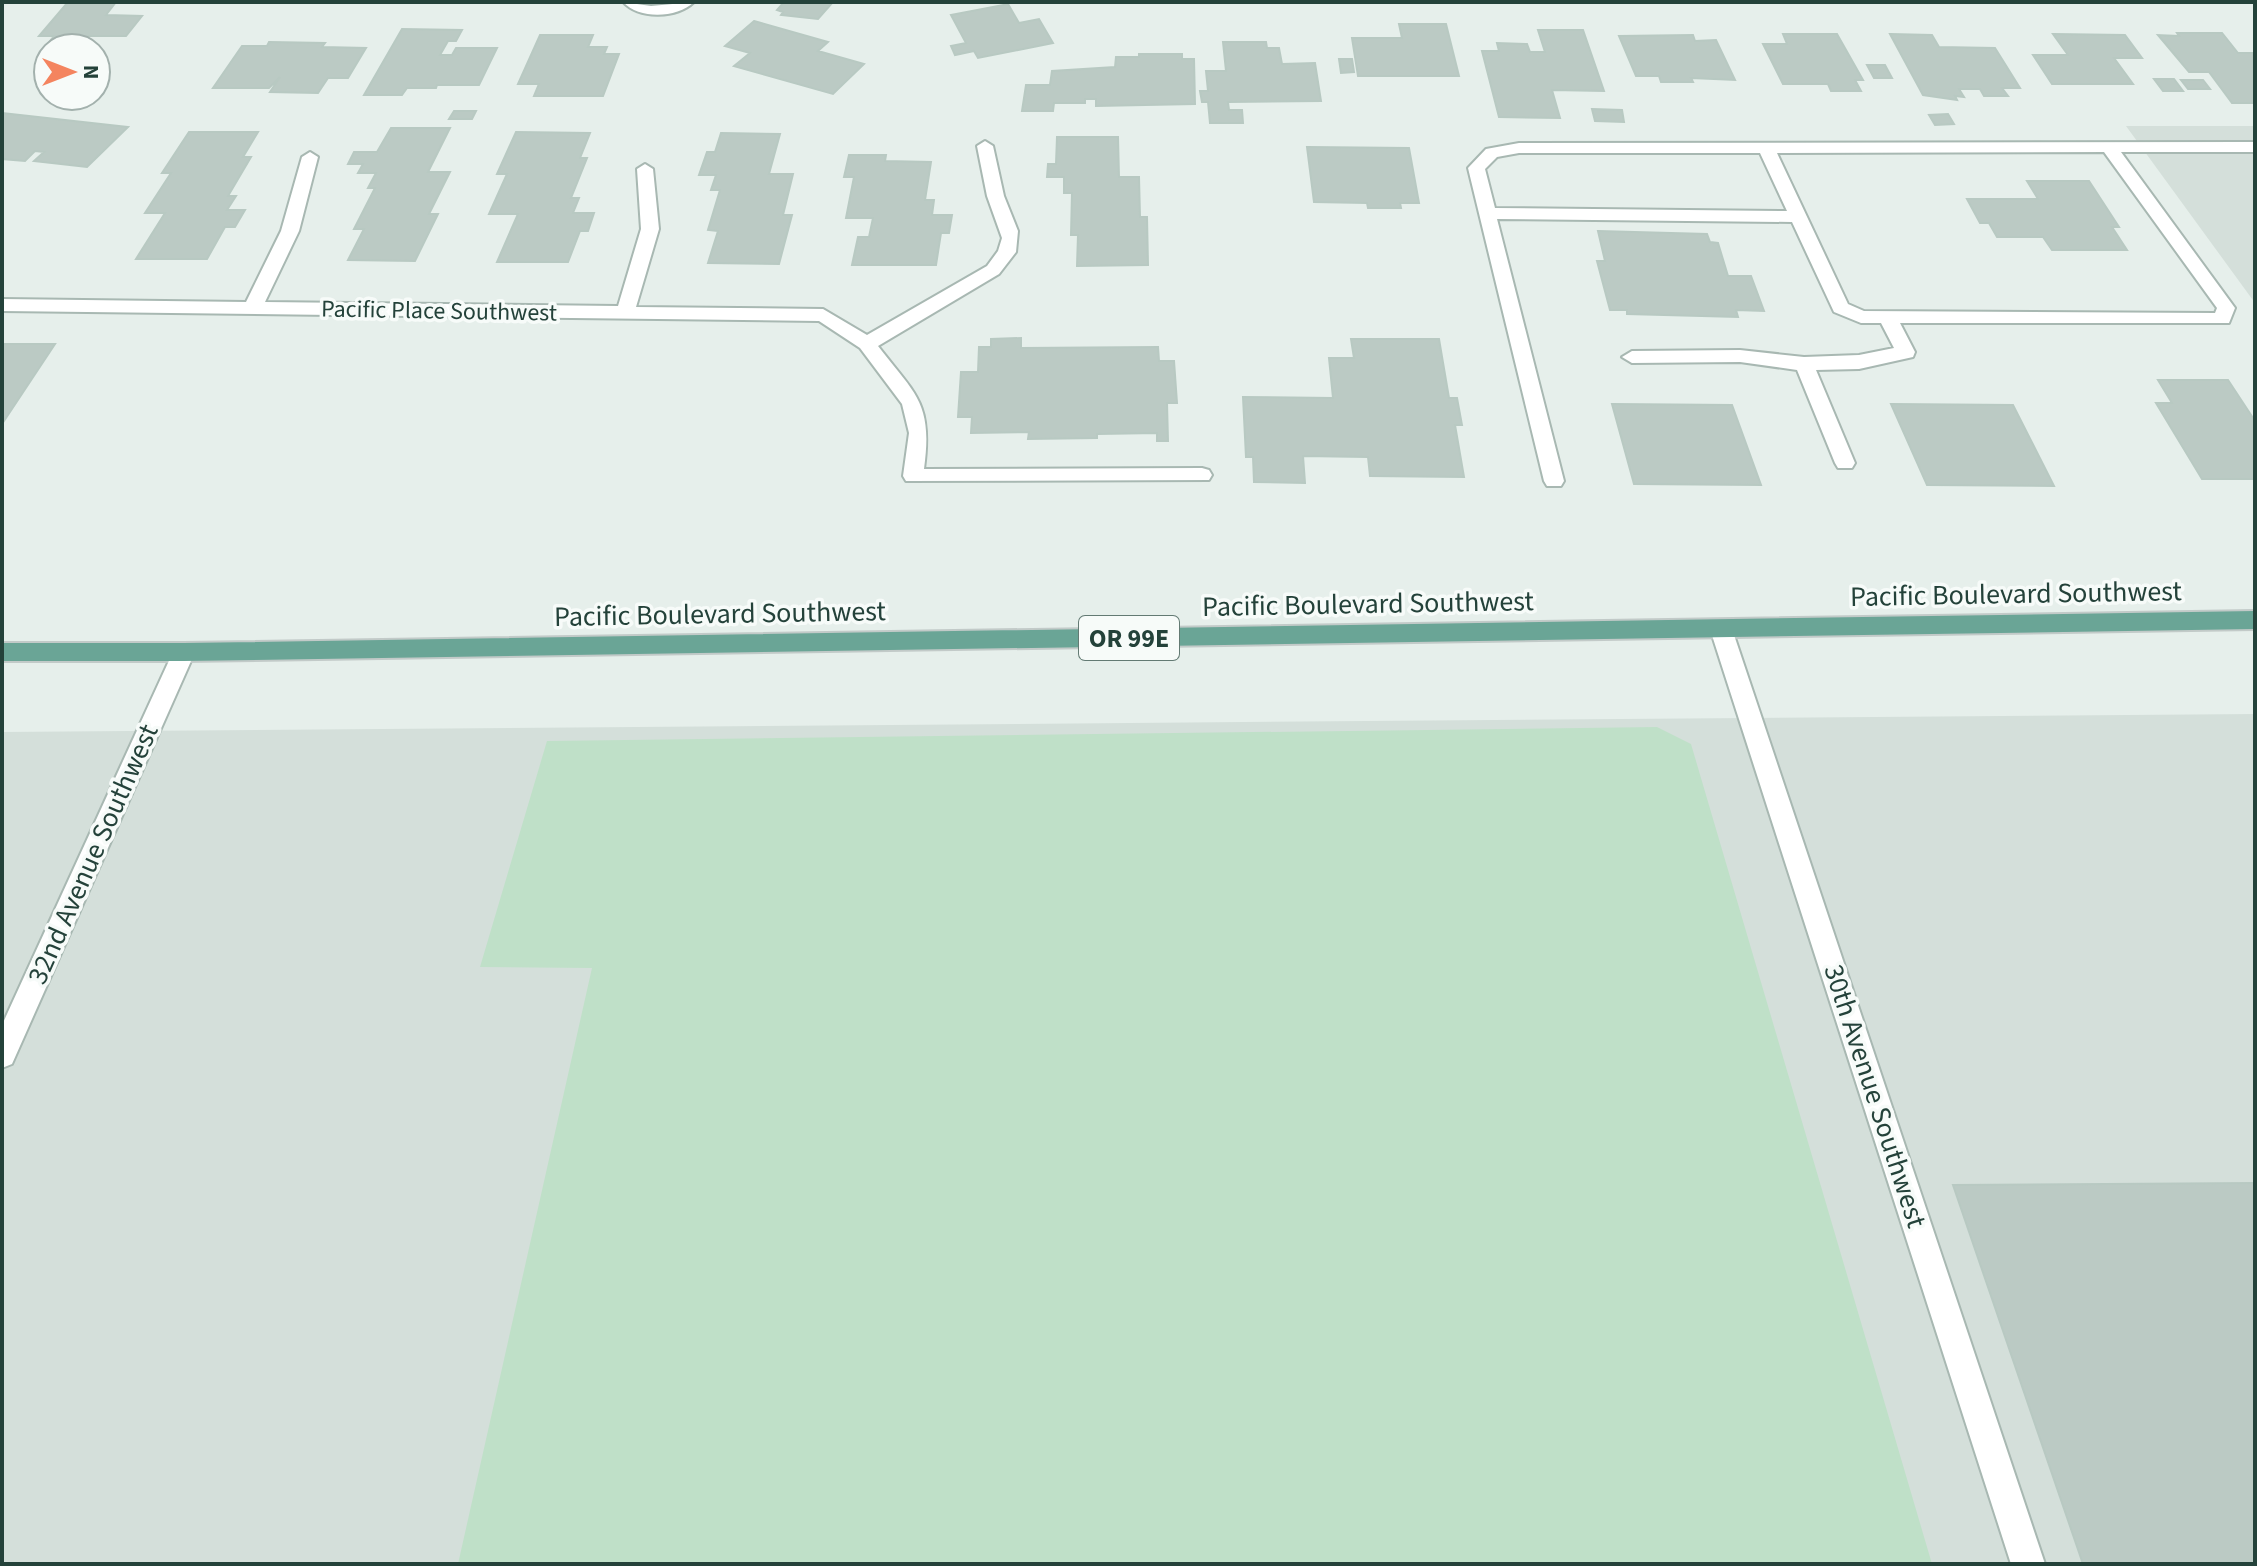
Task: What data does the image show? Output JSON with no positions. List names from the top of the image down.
{
  "streets": {
    "main road": ["Pacific Boulevard Southwest", "OR 99E"],
    "street": ["Pacific Place Southwest", "32nd Avenue Southwest", "30th Avenue Southwest"]
  },
  "crossings": [
    ["Pacific Boulevard Southwest", "32nd Avenue Southwest"],
    ["Pacific Boulevard Southwest", "30th Avenue Southwest"]
  ],
  "north": "right"
}
